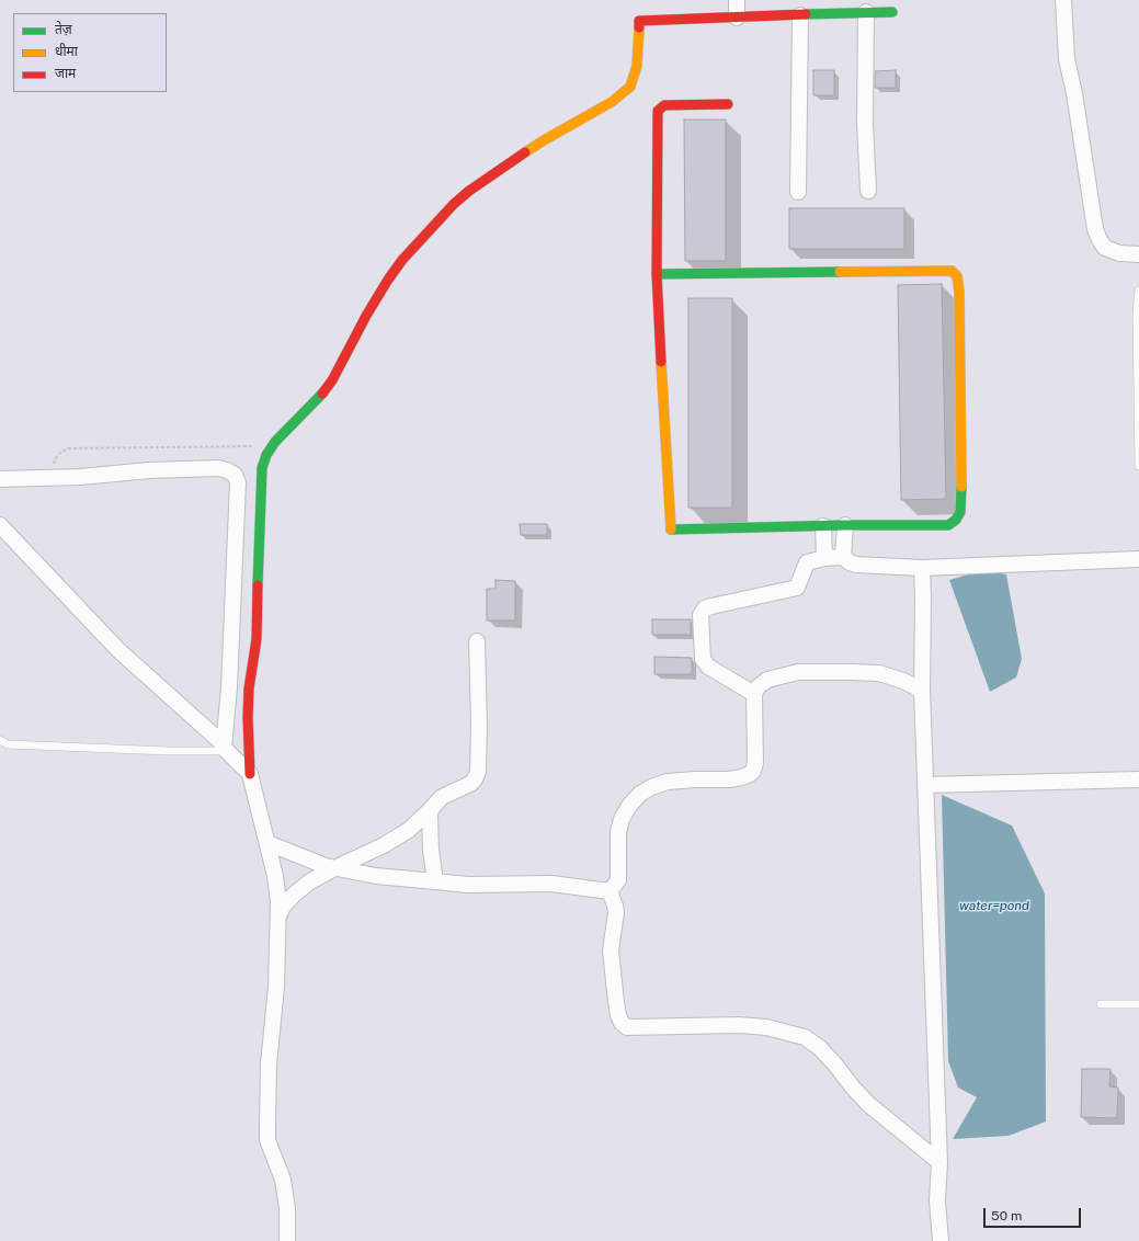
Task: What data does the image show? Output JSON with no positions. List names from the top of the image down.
{
  "water": ["water=pond"],
  "legend": ["तेज़", "धीमा", "जाम"],
  "scale_bar": "50 m"
}
